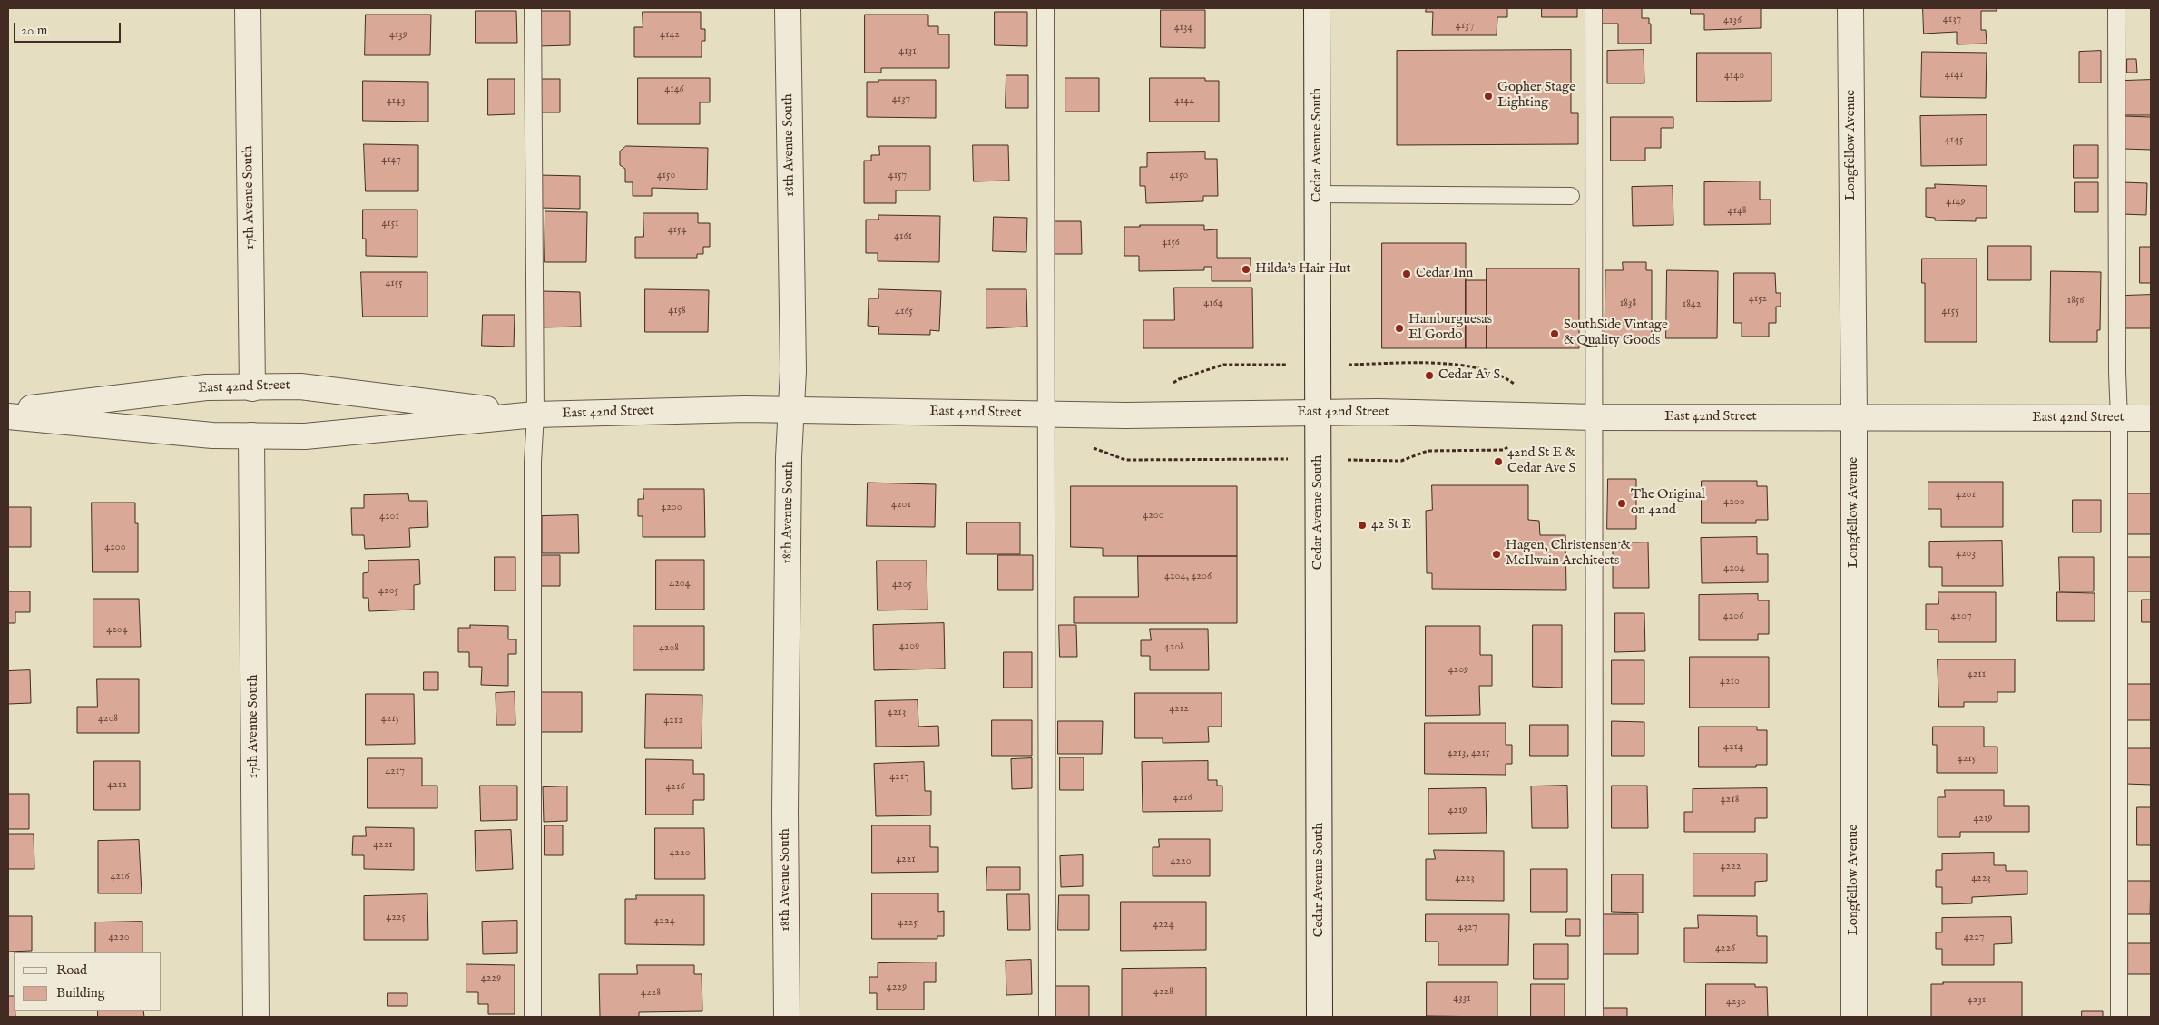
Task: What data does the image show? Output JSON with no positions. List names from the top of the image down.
{
  "streets": {
    "street": [
      "18th Avenue South",
      "Cedar Avenue South",
      "Longfellow Avenue",
      "17th Avenue South",
      "East 42nd Street"
    ]
  },
  "crossings": [
    ["18th Avenue South", "East 42nd Street"],
    ["Cedar Avenue South", "East 42nd Street"],
    ["Longfellow Avenue", "East 42nd Street"],
    ["17th Avenue South", "East 42nd Street"]
  ],
  "places": [
    "Gopher Stage Lighting",
    "Hilda's Hair Hut",
    "Cedar Inn",
    "Hamburguesas El Gordo",
    "SouthSide Vintage & Quality Goods",
    "Cedar Av S",
    "42nd St E & Cedar Ave S",
    "The Original on 42nd",
    "42 St E",
    "Hagen, Christensen & McIlwain Architects"
  ],
  "house_numbers": [
    "4137",
    "4136",
    "4137",
    "4134",
    "4139",
    "4142",
    "4131",
    "4141",
    "4140",
    "4146",
    "4137",
    "4143",
    "4144",
    "4145",
    "4147",
    "4150",
    "4157",
    "4150",
    "4149",
    "4148",
    "4151",
    "4154",
    "4161",
    "4156",
    "4155",
    "4152",
    "1856",
    "4164",
    "1838",
    "1842",
    "4158",
    "4165",
    "4155",
    "4201",
    "4200",
    "4201",
    "4200",
    "4200",
    "4201",
    "4200",
    "4203",
    "4204",
    "4204, 4206",
    "4204",
    "4205",
    "4205",
    "4206",
    "4207",
    "4204",
    "4209",
    "4208",
    "4208",
    "4209",
    "4211",
    "4210",
    "4212",
    "4213",
    "4208",
    "4215",
    "4212",
    "4214",
    "4213, 4215",
    "4215",
    "4217",
    "4217",
    "4212",
    "4216",
    "4216",
    "4218",
    "4219",
    "4219",
    "4221",
    "4220",
    "4221",
    "4220",
    "4222",
    "4216",
    "4223",
    "4223",
    "4225",
    "4224",
    "4225",
    "4224",
    "4327",
    "4220",
    "4227",
    "4226",
    "4229",
    "4229",
    "4228",
    "4228",
    "4331",
    "4231",
    "4230"
  ],
  "legend": ["Road", "Building"],
  "scale_bar": "20 m"
}
